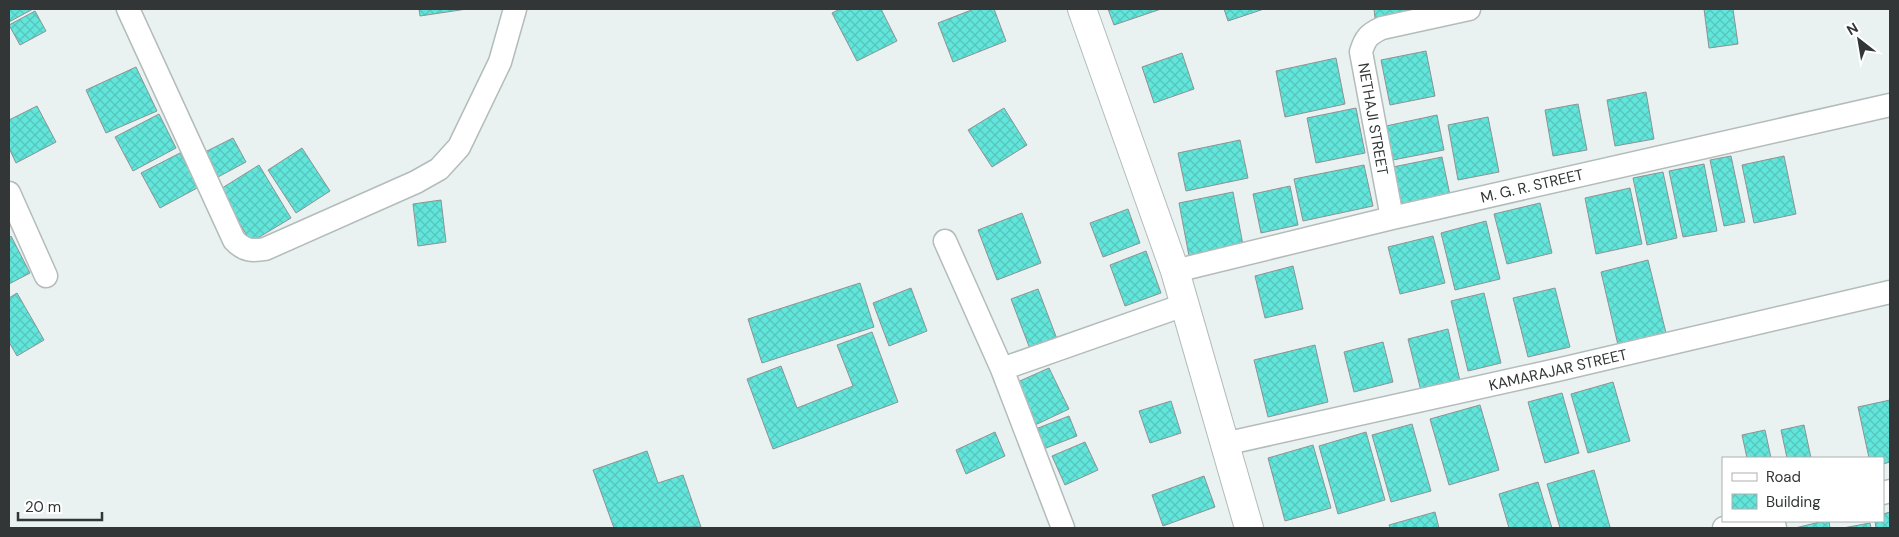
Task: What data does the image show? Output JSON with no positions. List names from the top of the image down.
{
  "streets": {
    "street": ["NETHAJI STREET", "M. G. R. STREET", "KAMARAJAR STREET"]
  },
  "crossings": [
    ["NETHAJI STREET", "M. G. R. STREET"]
  ],
  "legend": ["Road", "Building"],
  "scale_bar": "20 m",
  "north": "top left"
}
